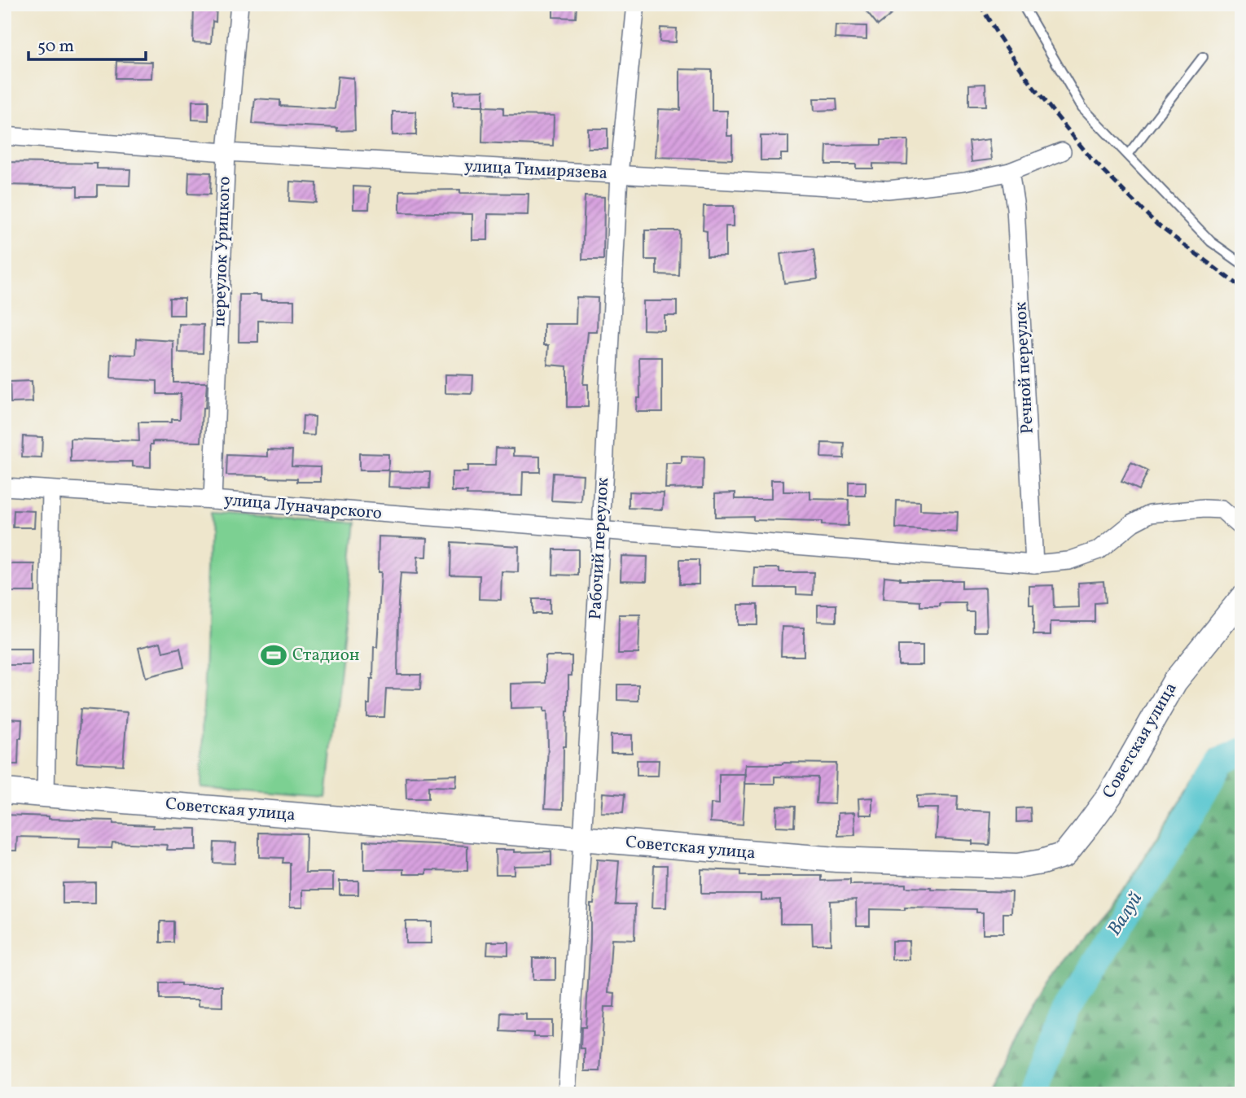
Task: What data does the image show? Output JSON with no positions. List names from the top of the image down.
{
  "streets": {
    "main road": ["Советская улица"],
    "street": [
      "улица Тимирязева",
      "переулок Урицкого",
      "Речной переулок",
      "улица Луначарского",
      "Рабочий переулок"
    ]
  },
  "crossings": [
    ["улица Тимирязева", "переулок Урицкого"],
    ["улица Тимирязева", "Речной переулок"],
    ["улица Тимирязева", "Рабочий переулок"],
    ["переулок Урицкого", "улица Луначарского"],
    ["Речной переулок", "улица Луначарского"],
    ["улица Луначарского", "Рабочий переулок"],
    ["Рабочий переулок", "Советская улица"]
  ],
  "water": ["Валуй"],
  "places": {
    "sports": ["Стадион"]
  },
  "scale_bar": "50 m"
}
